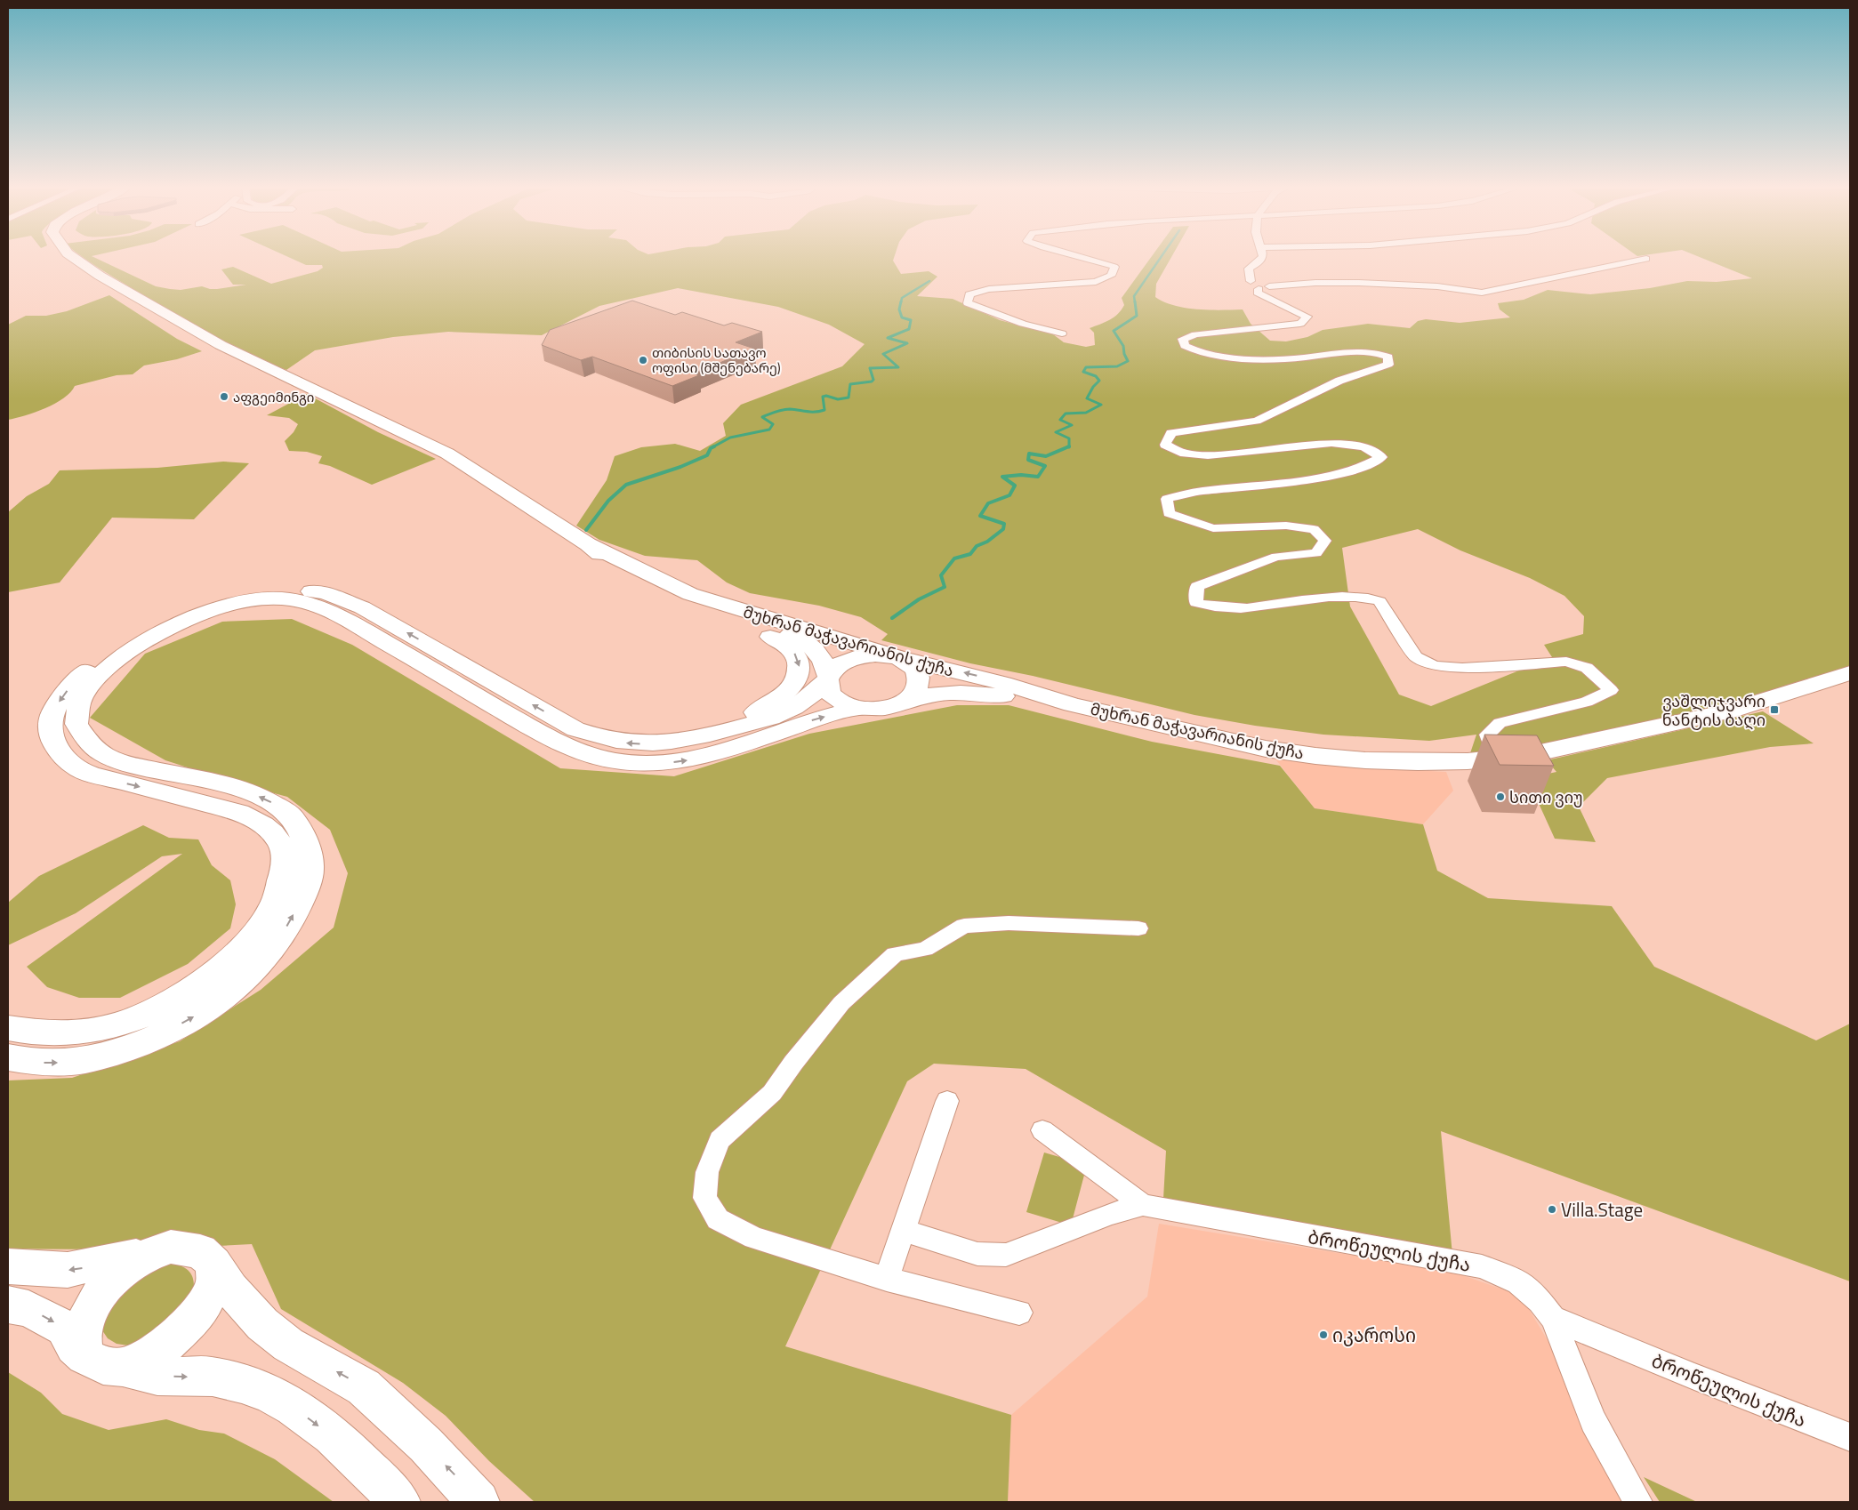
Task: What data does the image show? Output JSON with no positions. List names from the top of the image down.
{
  "streets": {
    "main road": ["მუხრან მაჭავარიანის ქუჩა"],
    "street": ["ბროწეულის ქუჩა"]
  },
  "places": {
    "other": [
      "თიბისის სათავო ოფისი (მშენებარე)",
      "აფგეიმინგი",
      "სითი ვიუ",
      "Villa.Stage",
      "იკაროსი"
    ],
    "transit": ["ვაშლიჯვარი ნანტის ბაღი"]
  }
}
